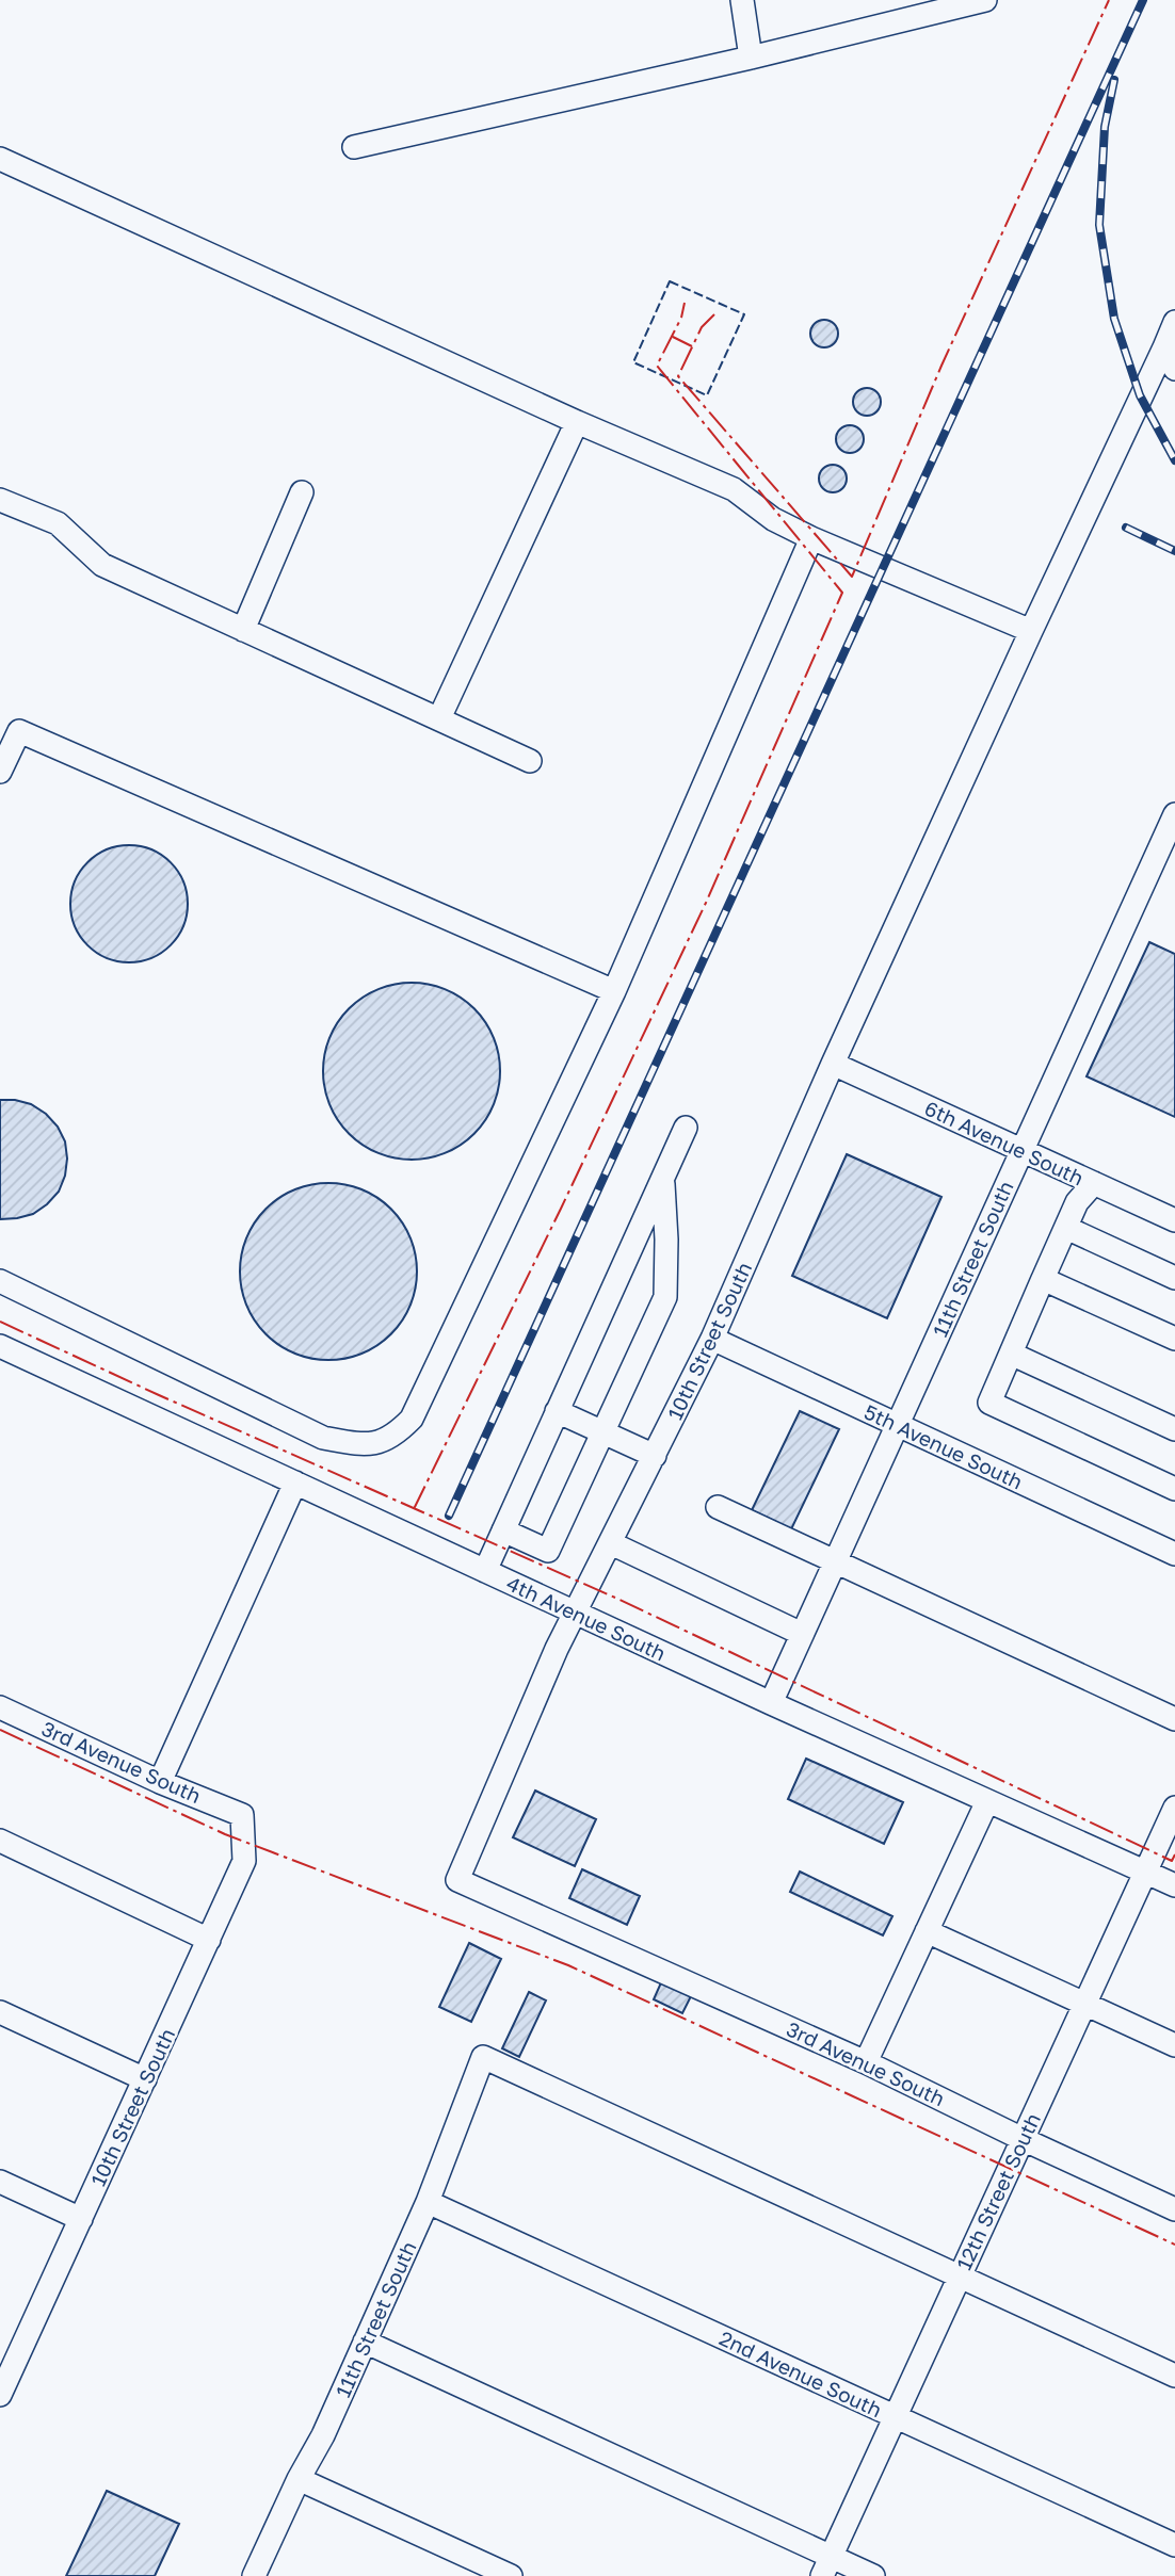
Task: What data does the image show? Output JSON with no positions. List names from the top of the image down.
{
  "streets": {
    "street": [
      "6th Avenue South",
      "11th Street South",
      "10th Street South",
      "5th Avenue South",
      "4th Avenue South",
      "3rd Avenue South",
      "12th Street South",
      "2nd Avenue South"
    ]
  },
  "crossings": [
    ["6th Avenue South", "11th Street South"],
    ["6th Avenue South", "10th Street South"],
    ["11th Street South", "5th Avenue South"],
    ["11th Street South", "4th Avenue South"],
    ["11th Street South", "12th Street South"],
    ["11th Street South", "2nd Avenue South"],
    ["10th Street South", "5th Avenue South"],
    ["10th Street South", "4th Avenue South"],
    ["10th Street South", "3rd Avenue South"],
    ["4th Avenue South", "3rd Avenue South"],
    ["4th Avenue South", "12th Street South"],
    ["3rd Avenue South", "12th Street South"],
    ["12th Street South", "2nd Avenue South"]
  ]
}
